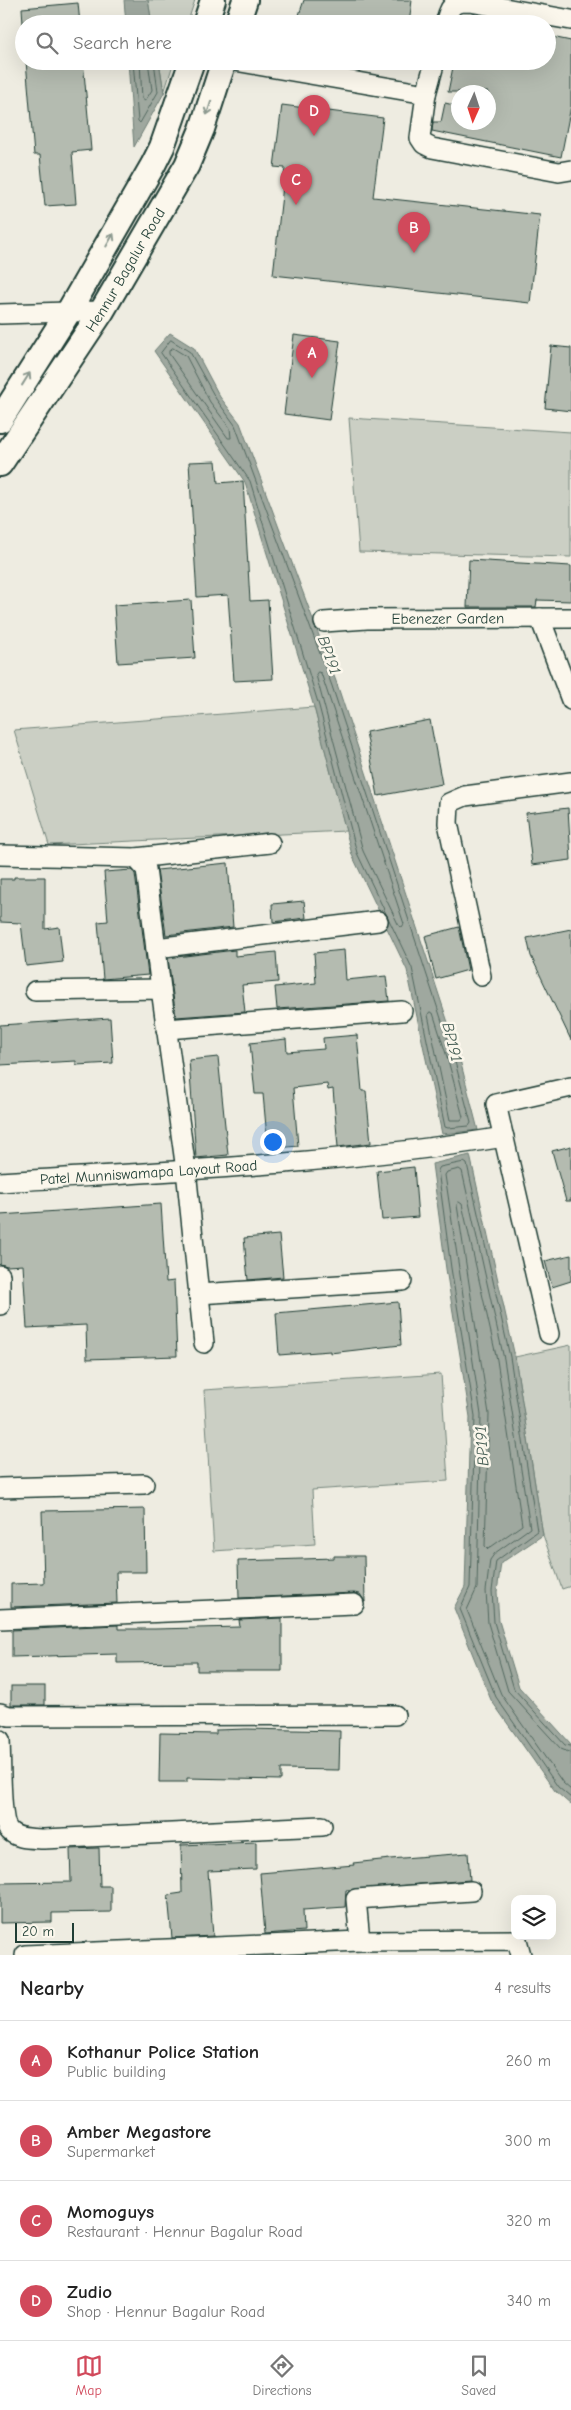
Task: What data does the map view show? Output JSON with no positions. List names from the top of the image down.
{
  "streets": {
    "main road": ["Hennur Bagalur Road"],
    "street": ["Ebenezer Garden", "Patel Munniswamapa Layout Road"]
  },
  "water": ["BP191"],
  "scale_bar": "20 m",
  "north": "bottom",
  "page": {
    "search": "Search here",
    "pins": [
      "D",
      "C",
      "B",
      "A"
    ],
    "scale": "20 m",
    "heading": ["Nearby", "4 results"],
    "list": [
      {
        "mark": "A",
        "name": "Kothanur Police Station",
        "note": "Public building",
        "value": "260 m"
      },
      {
        "mark": "B",
        "name": "Amber Megastore",
        "note": "Supermarket",
        "value": "300 m"
      },
      {
        "mark": "C",
        "name": "Momoguys",
        "note": "Restaurant · Hennur Bagalur Road",
        "value": "320 m"
      },
      {
        "mark": "D",
        "name": "Zudio",
        "note": "Shop · Hennur Bagalur Road",
        "value": "340 m"
      }
    ],
    "nav": ["Map", "Directions", "Saved"]
  }
}
